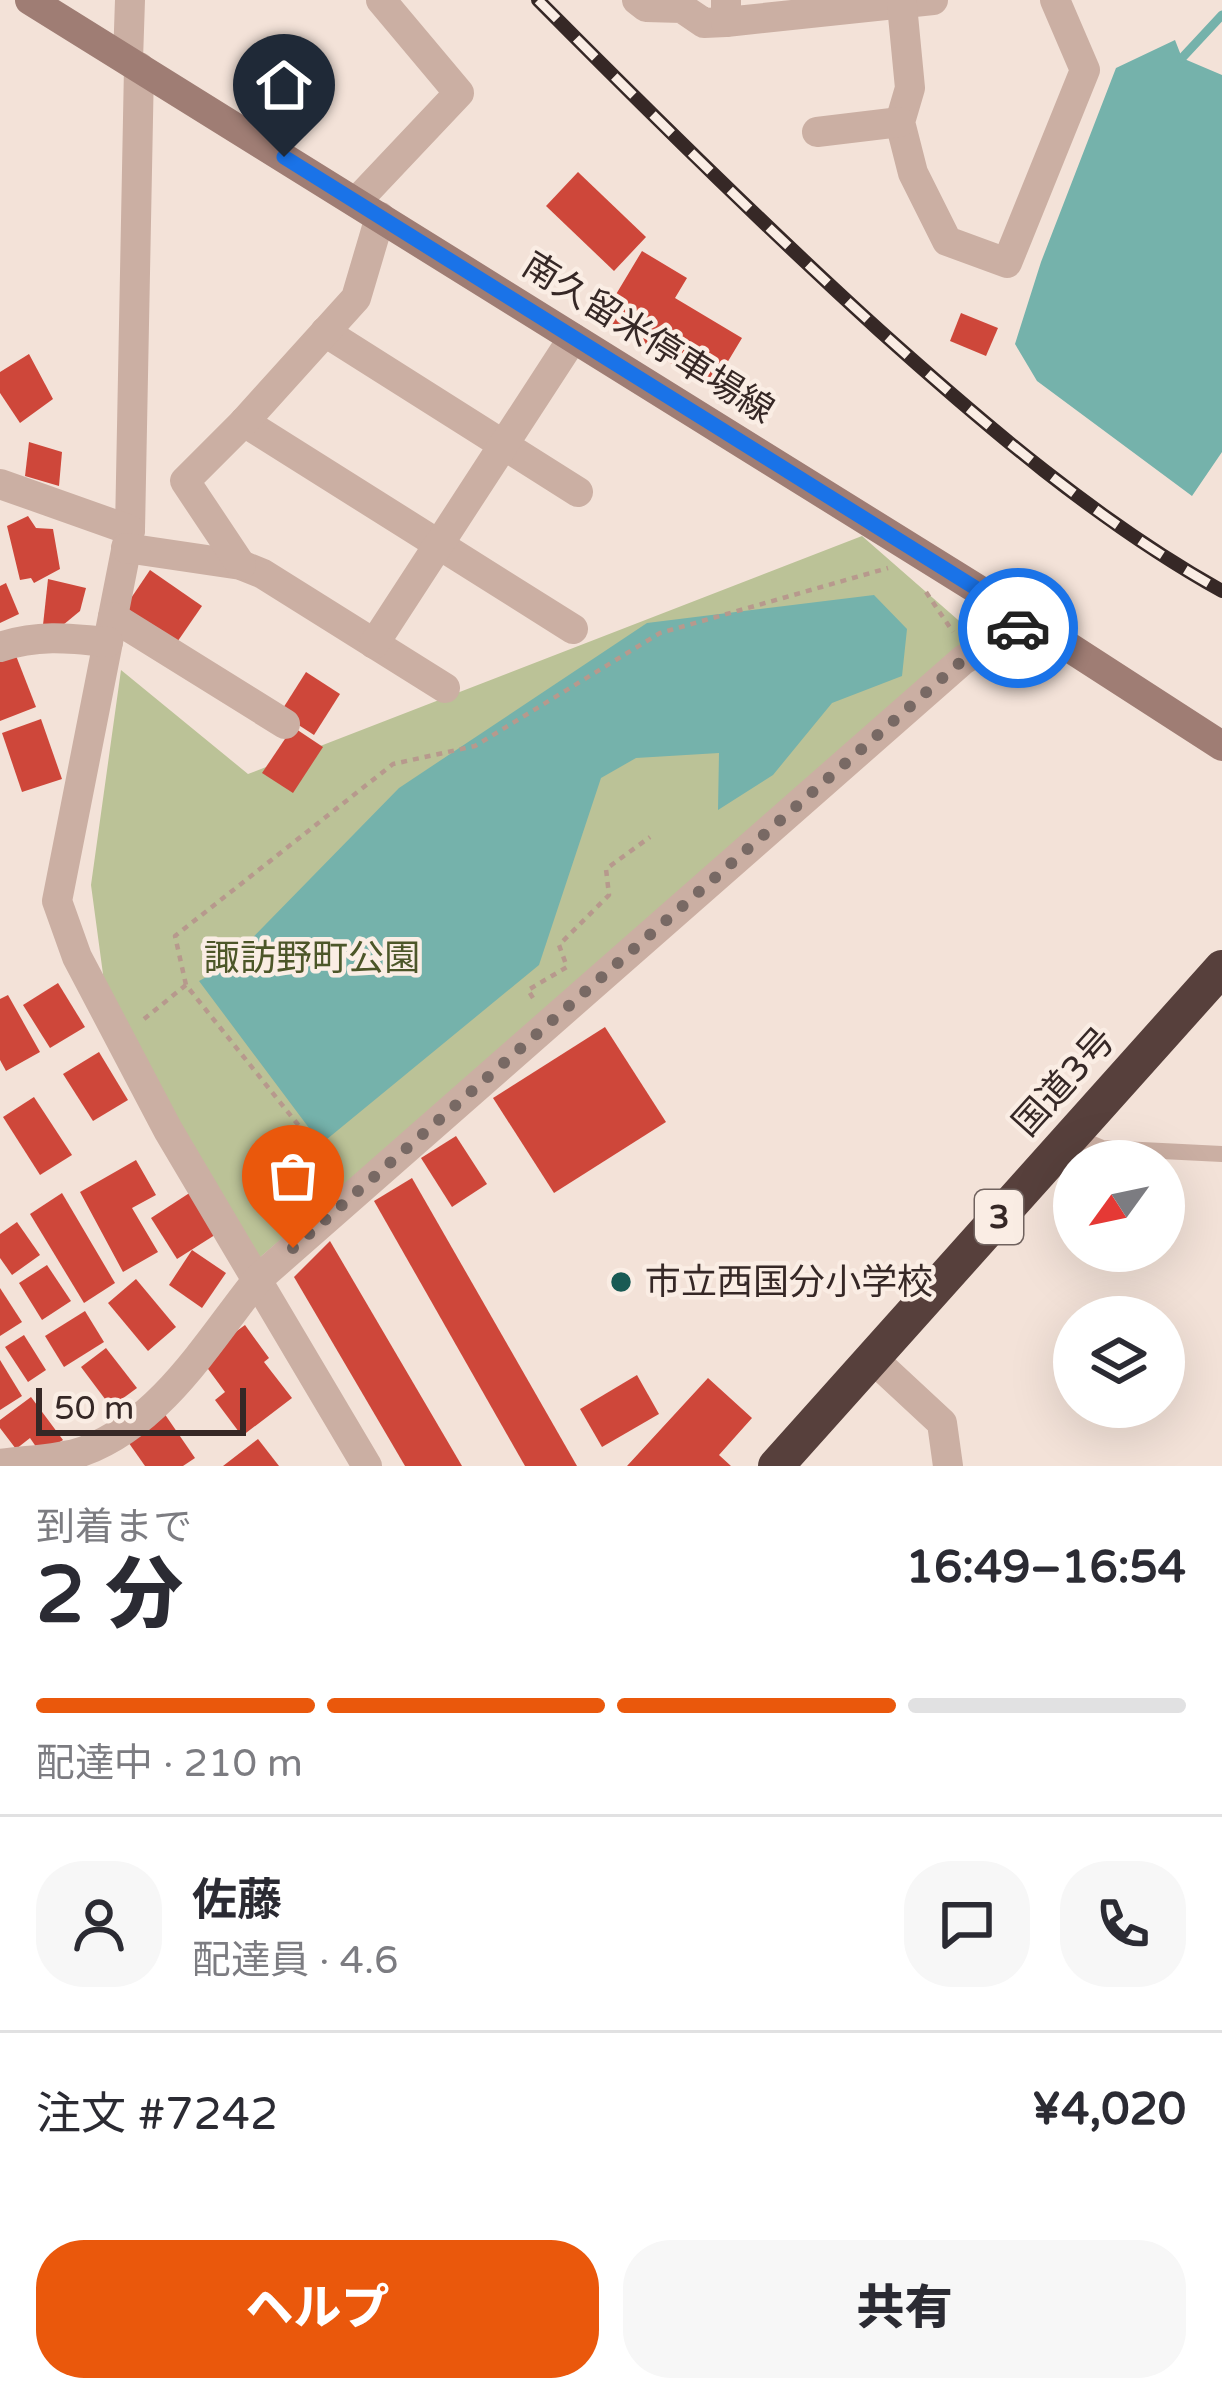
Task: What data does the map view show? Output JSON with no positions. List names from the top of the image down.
{
  "streets": {
    "highway": ["国道3号", "3"],
    "main road": ["南久留米停車場線"]
  },
  "parks": ["諏訪野町公園"],
  "places": ["市立西国分小学校"],
  "scale_bar": "50 m",
  "north": "bottom left",
  "page": {
    "scale": "50 m",
    "heading": ["2 分", "到着まで", "16:49–16:54"],
    "panel": [
      "佐藤",
      "配達員 · 4.6",
      "注文 #7242",
      "¥4,020"
    ],
    "bar": "配達中 · 210 m",
    "buttons": ["ヘルプ", "共有"]
  }
}
